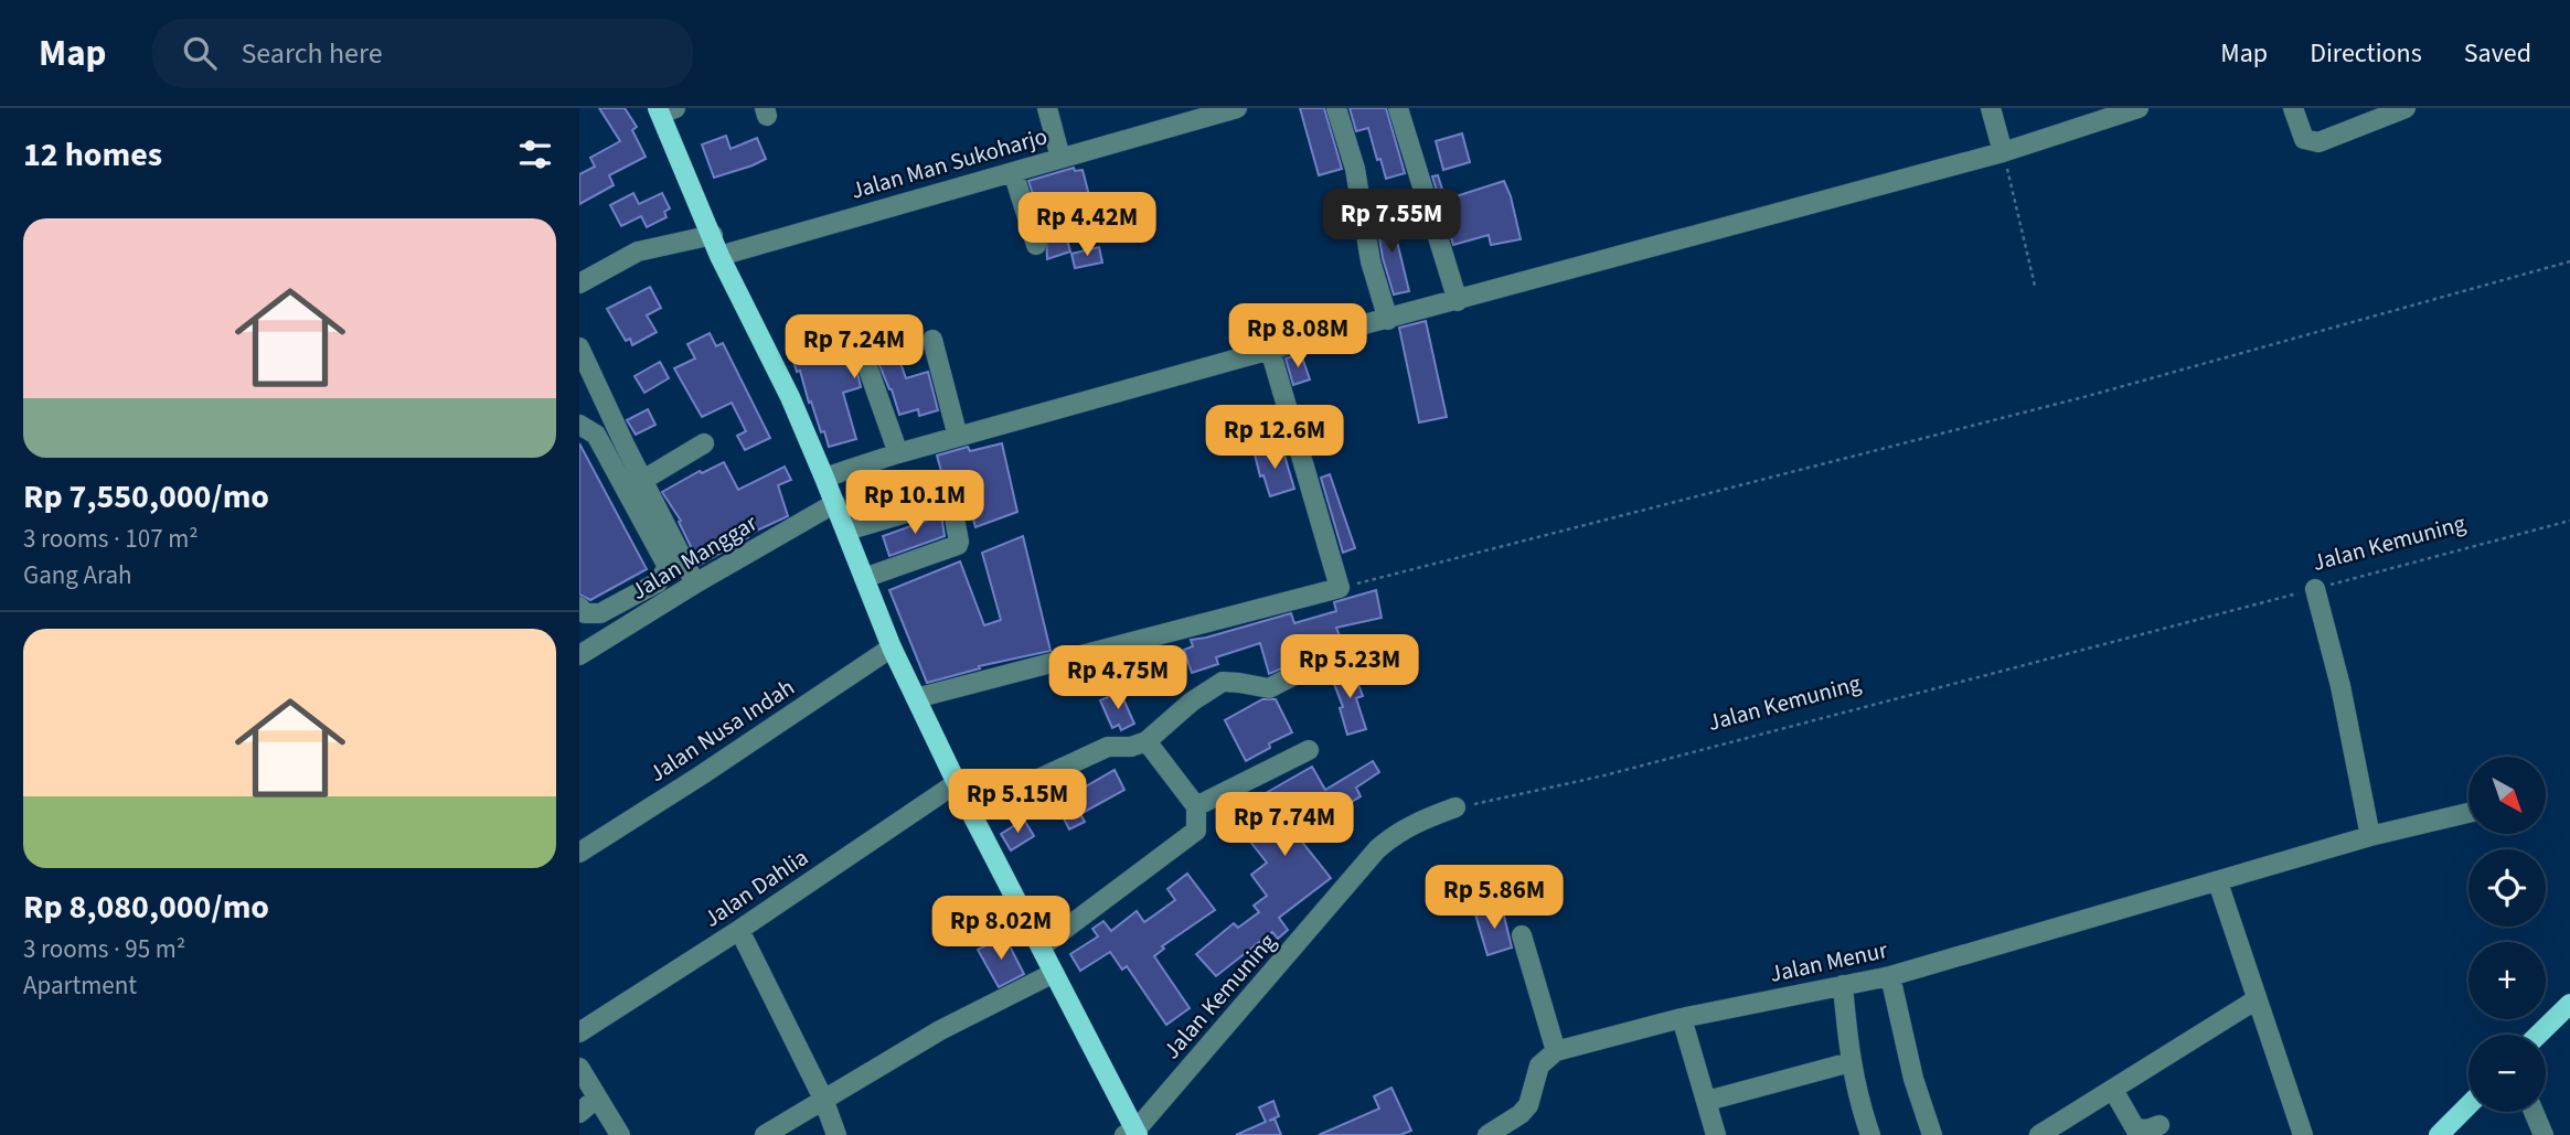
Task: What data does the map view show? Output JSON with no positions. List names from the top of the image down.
{
  "streets": {
    "street": [
      "Jalan Man Sukoharjo",
      "Jalan Kemuning",
      "Jalan Manggar",
      "Jalan Nusa Indah",
      "Jalan Dahlia",
      "Jalan Menur"
    ]
  },
  "north": "bottom right",
  "page": {
    "header": "Map",
    "search": "Search here",
    "nav": ["Map", "Directions", "Saved"],
    "heading": "12 homes",
    "price": [
      "Rp 7.55M",
      "Rp 4.42M",
      "Rp 8.08M",
      "Rp 7.24M",
      "Rp 12.6M",
      "Rp 10.1M",
      "Rp 5.23M",
      "Rp 4.75M",
      "Rp 5.15M",
      "Rp 7.74M",
      "Rp 5.86M",
      "Rp 8.02M"
    ],
    "list": [
      {
        "name": "Rp 7,550,000/mo",
        "note": "3 rooms · 107 m² · Gang Arah"
      },
      {
        "name": "Rp 8,080,000/mo",
        "note": "3 rooms · 95 m² · Apartment"
      }
    ],
    "map_buttons": ["+", "−"]
  }
}
